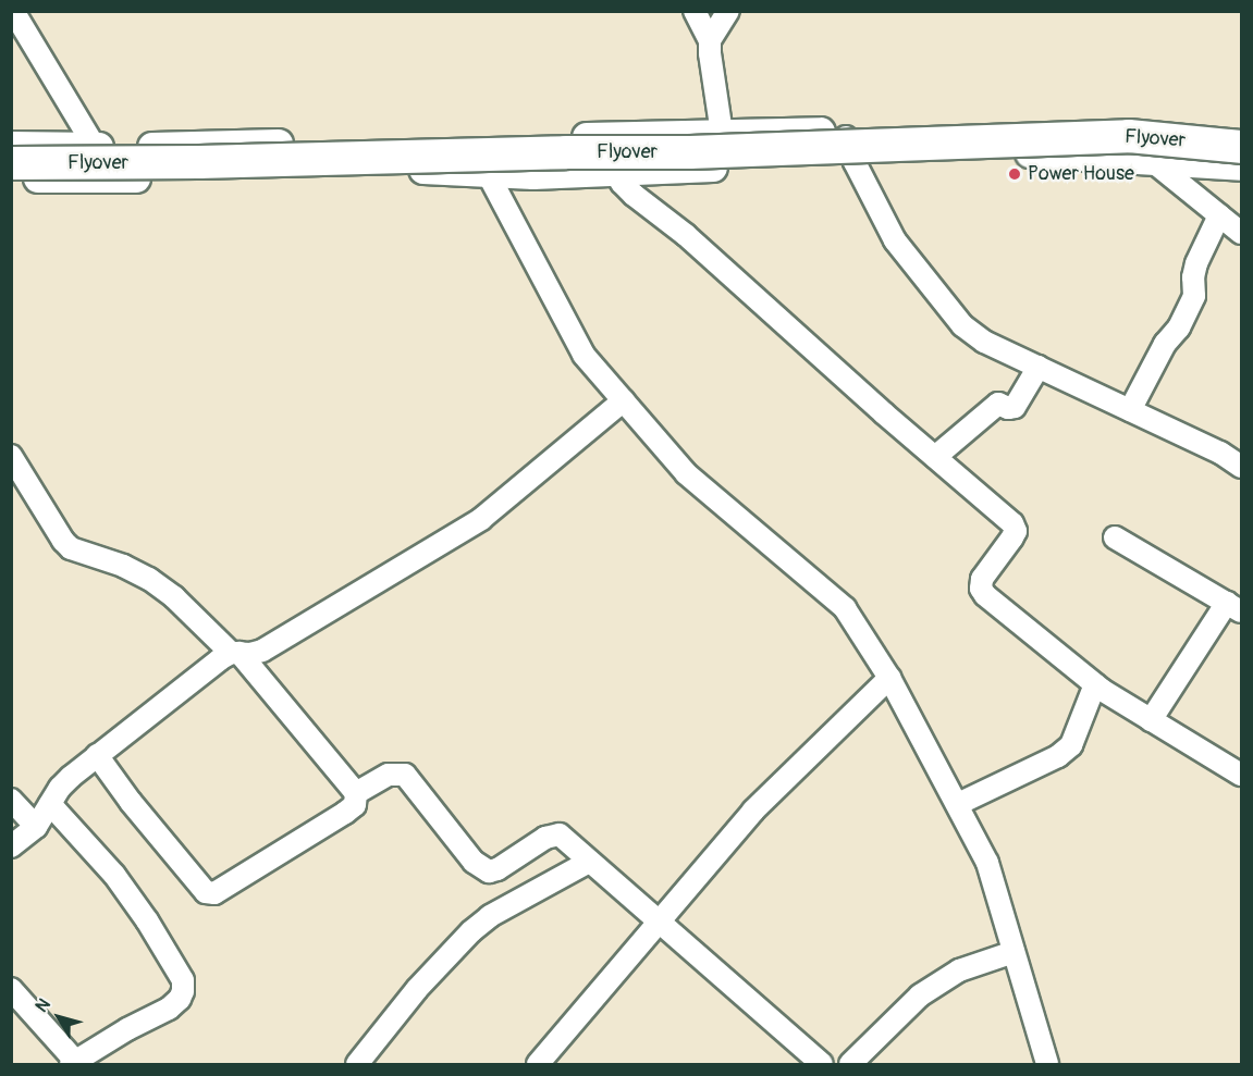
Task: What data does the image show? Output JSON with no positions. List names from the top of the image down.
{
  "streets": {
    "highway": ["Flyover"]
  },
  "places": ["Power House"],
  "north": "top left"
}
